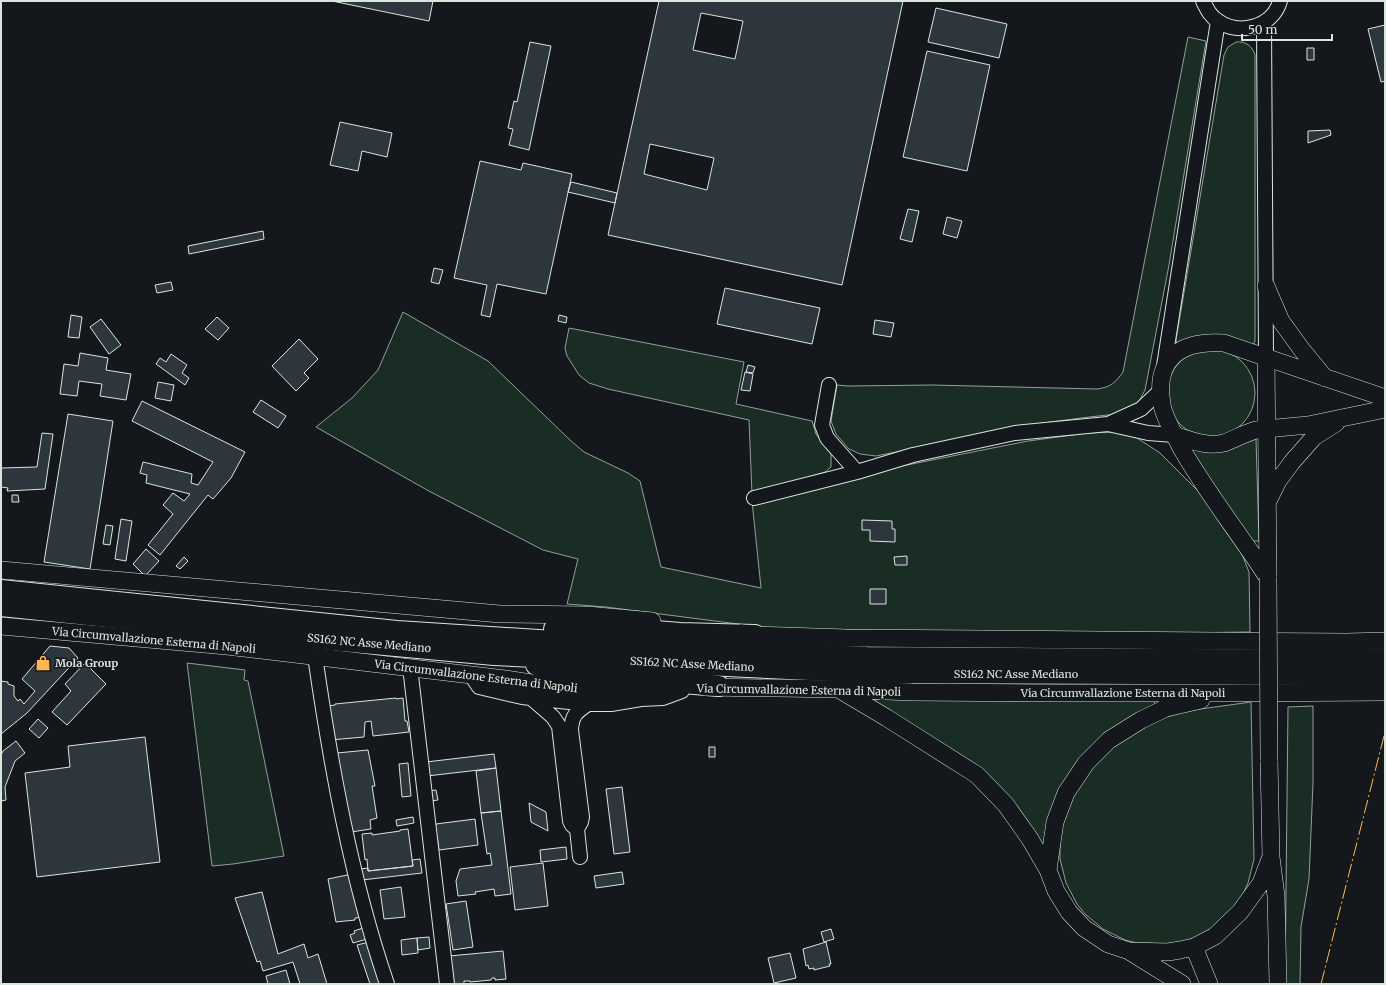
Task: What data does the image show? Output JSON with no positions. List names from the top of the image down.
{
  "streets": {
    "highway": ["SS162 NC Asse Mediano"],
    "main road": ["Via Circumvallazione Esterna di Napoli"]
  },
  "places": {
    "shop": ["Mola Group"]
  },
  "scale_bar": "50 m"
}
